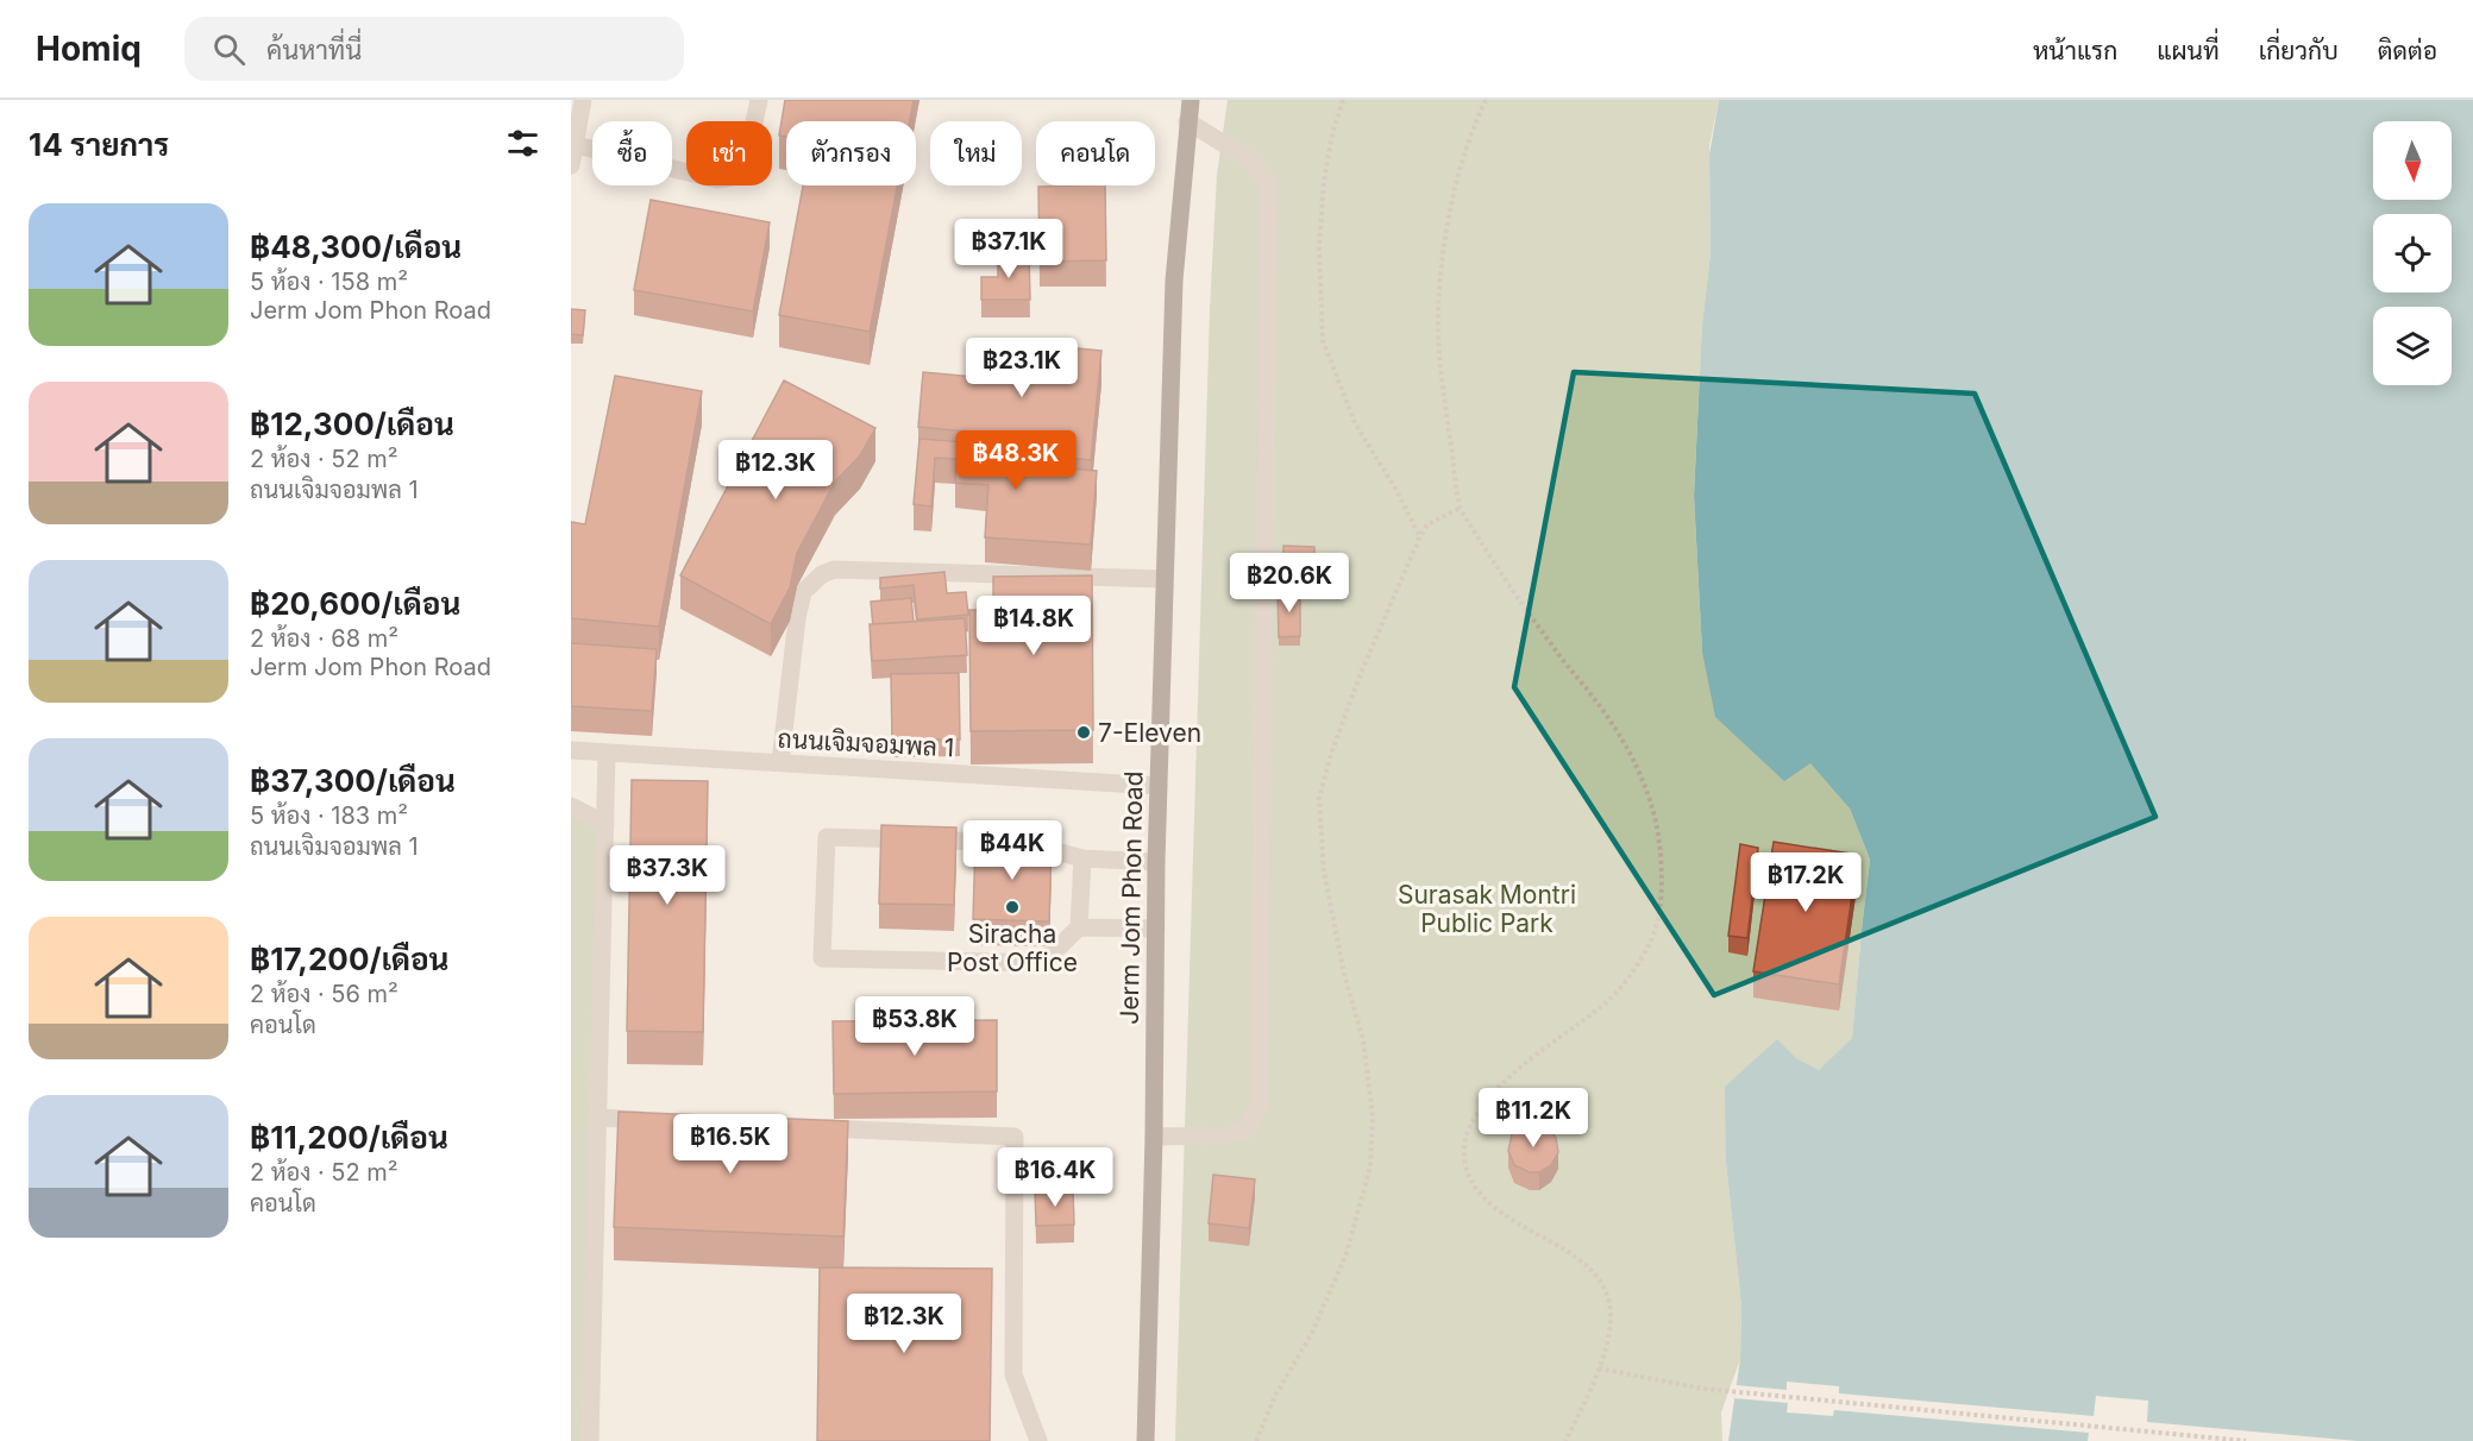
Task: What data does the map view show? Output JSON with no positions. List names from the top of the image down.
{
  "streets": {
    "main road": ["Jerm Jom Phon Road"],
    "street": ["ถนนเจิมจอมพล 1"]
  },
  "crossings": [
    ["ถนนเจิมจอมพล 1", "Jerm Jom Phon Road"]
  ],
  "parks": ["Surasak Montri Public Park"],
  "places": ["7-Eleven", "Siracha Post Office"],
  "north": "bottom",
  "page": {
    "header": "Homiq",
    "search": "ค้นหาที่นี่",
    "nav": [
      "หน้าแรก",
      "แผนที่",
      "เกี่ยวกับ",
      "ติดต่อ"
    ],
    "heading": "14 รายการ",
    "chip": [
      "ซื้อ",
      "เช่า",
      "ตัวกรอง",
      "ใหม่",
      "คอนโด"
    ],
    "list": [
      {
        "name": "฿48,300/เดือน",
        "note": "5 ห้อง · 158 m² · Jerm Jom Phon Road"
      },
      {
        "name": "฿12,300/เดือน",
        "note": "2 ห้อง · 52 m² · ถนนเจิมจอมพล 1"
      },
      {
        "name": "฿20,600/เดือน",
        "note": "2 ห้อง · 68 m² · Jerm Jom Phon Road"
      },
      {
        "name": "฿37,300/เดือน",
        "note": "5 ห้อง · 183 m² · ถนนเจิมจอมพล 1"
      },
      {
        "name": "฿17,200/เดือน",
        "note": "2 ห้อง · 56 m² · คอนโด"
      },
      {
        "name": "฿11,200/เดือน",
        "note": "2 ห้อง · 52 m² · คอนโด"
      }
    ],
    "price": [
      "฿37.1K",
      "฿23.1K",
      "฿48.3K",
      "฿12.3K",
      "฿20.6K",
      "฿14.8K",
      "฿44K",
      "฿37.3K",
      "฿17.2K",
      "฿53.8K",
      "฿11.2K",
      "฿16.5K",
      "฿16.4K",
      "฿12.3K"
    ]
  }
}
